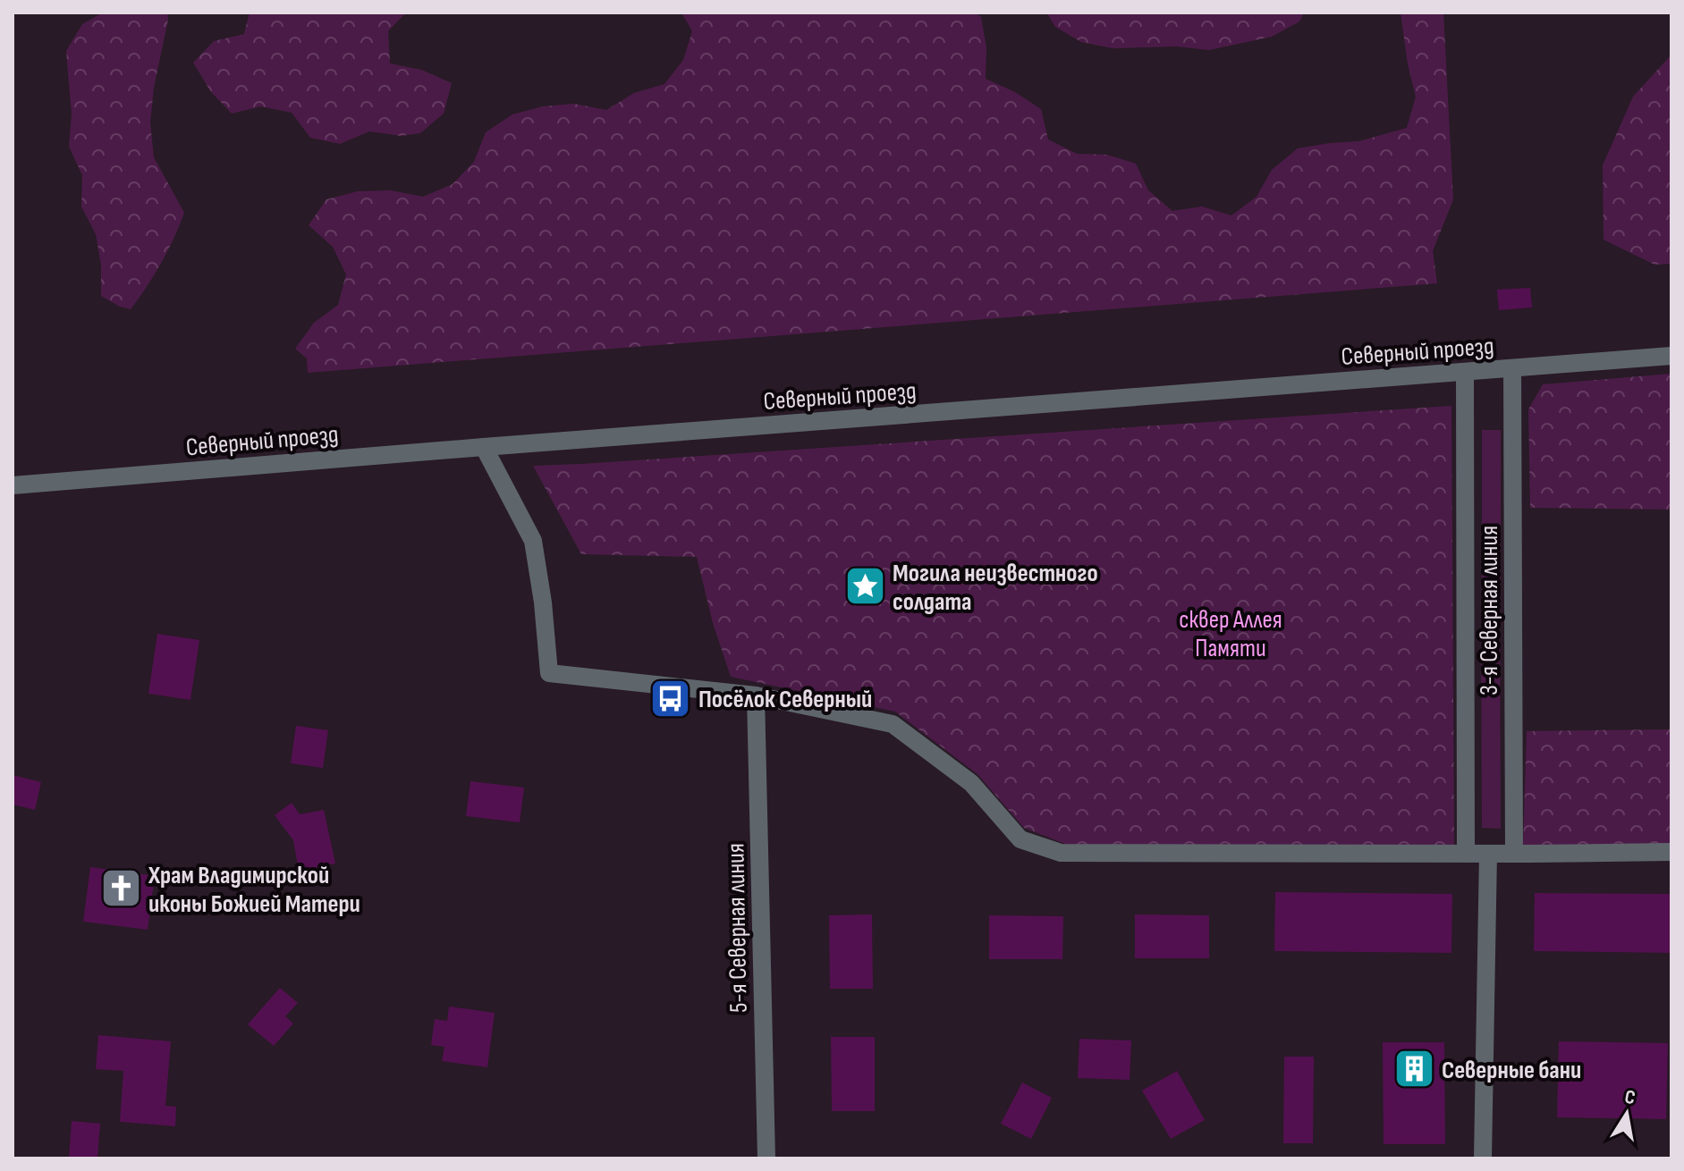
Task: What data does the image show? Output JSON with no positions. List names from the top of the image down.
{
  "streets": {
    "street": ["Северный проезд", "3-я Северная линия", "5-я Северная линия"]
  },
  "crossings": [
    ["Северный проезд", "3-я Северная линия"]
  ],
  "parks": ["сквер Аллея Памяти"],
  "places": {
    "place": ["Могила неизвестного солдата"],
    "bus stop": ["Посёлок Северный"],
    "church": ["Храм Владимирской иконы Божией Матери"],
    "building": ["Северные бани"]
  },
  "north": "top"
}
